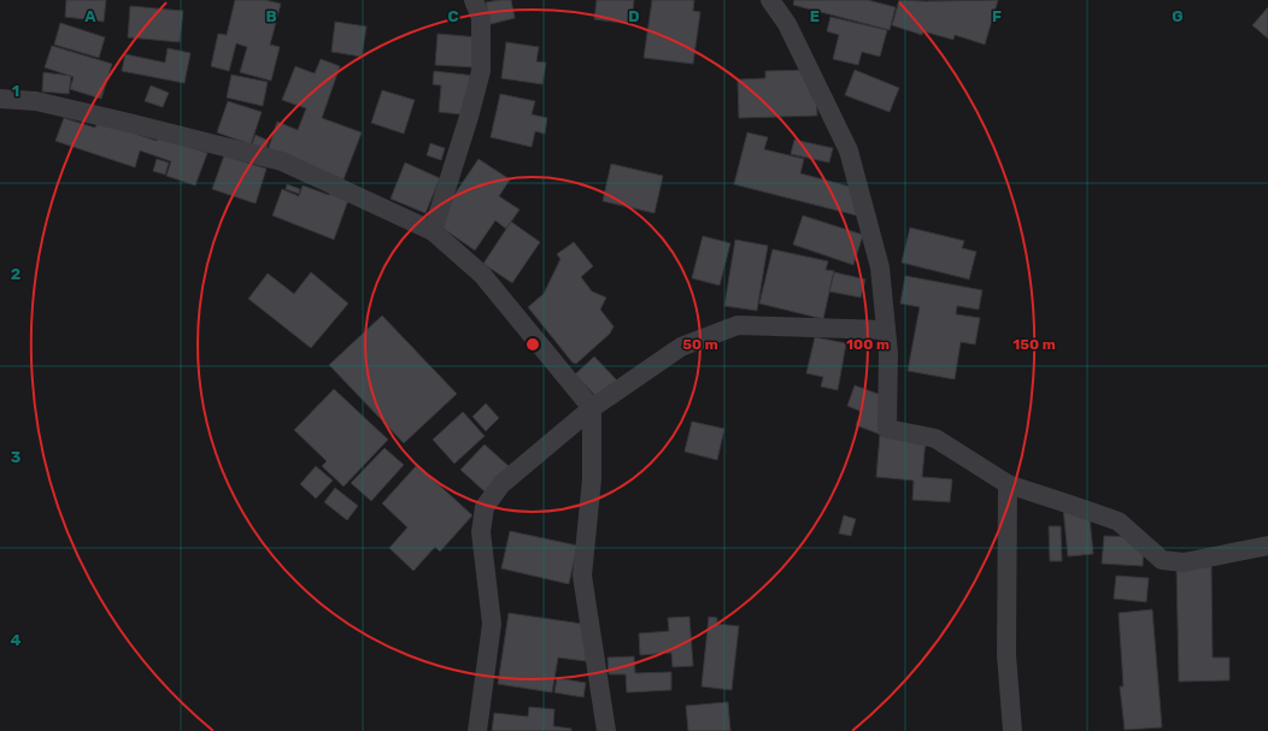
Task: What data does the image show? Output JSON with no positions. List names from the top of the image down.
{
  "grid": {
    "columns": [
      "A",
      "B",
      "C",
      "D",
      "E",
      "F",
      "G"
    ],
    "rows": [
      "1",
      "2",
      "3",
      "4"
    ]
  },
  "rings": ["50 m", "100 m", "150 m"]
}
